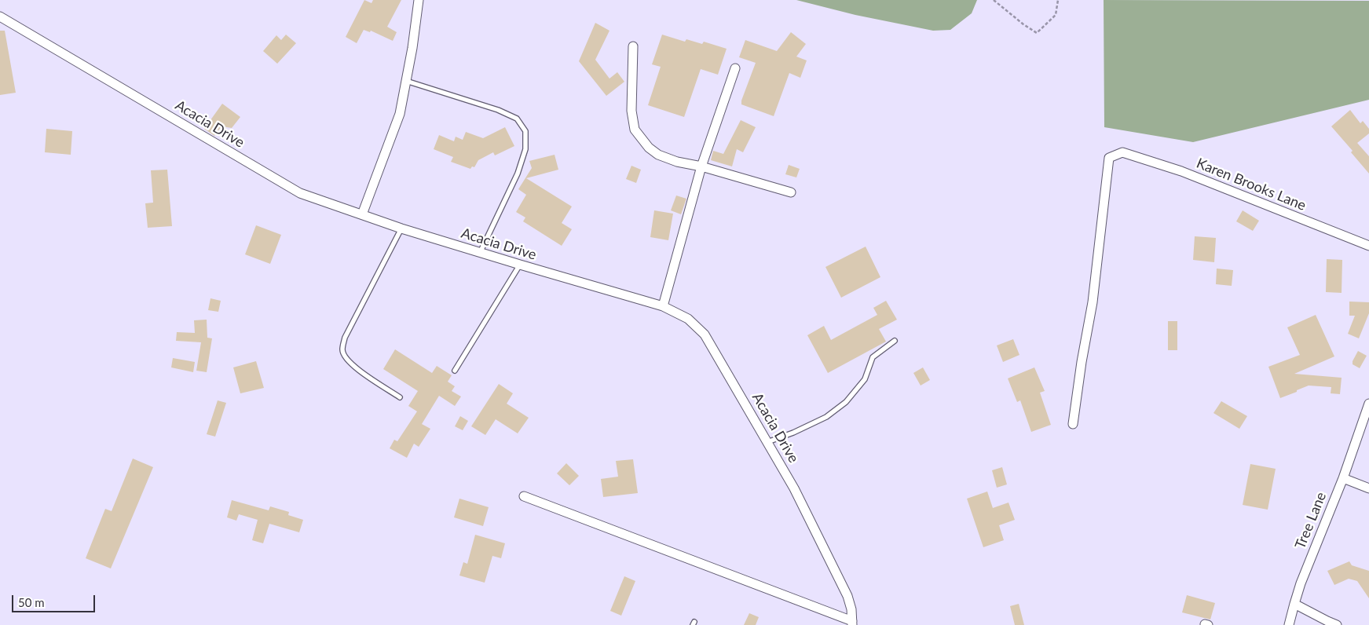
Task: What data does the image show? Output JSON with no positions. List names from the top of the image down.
{
  "streets": {
    "street": ["Acacia Drive", "Karen Brooks Lane", "Tree Lane"]
  },
  "scale_bar": "50 m"
}
